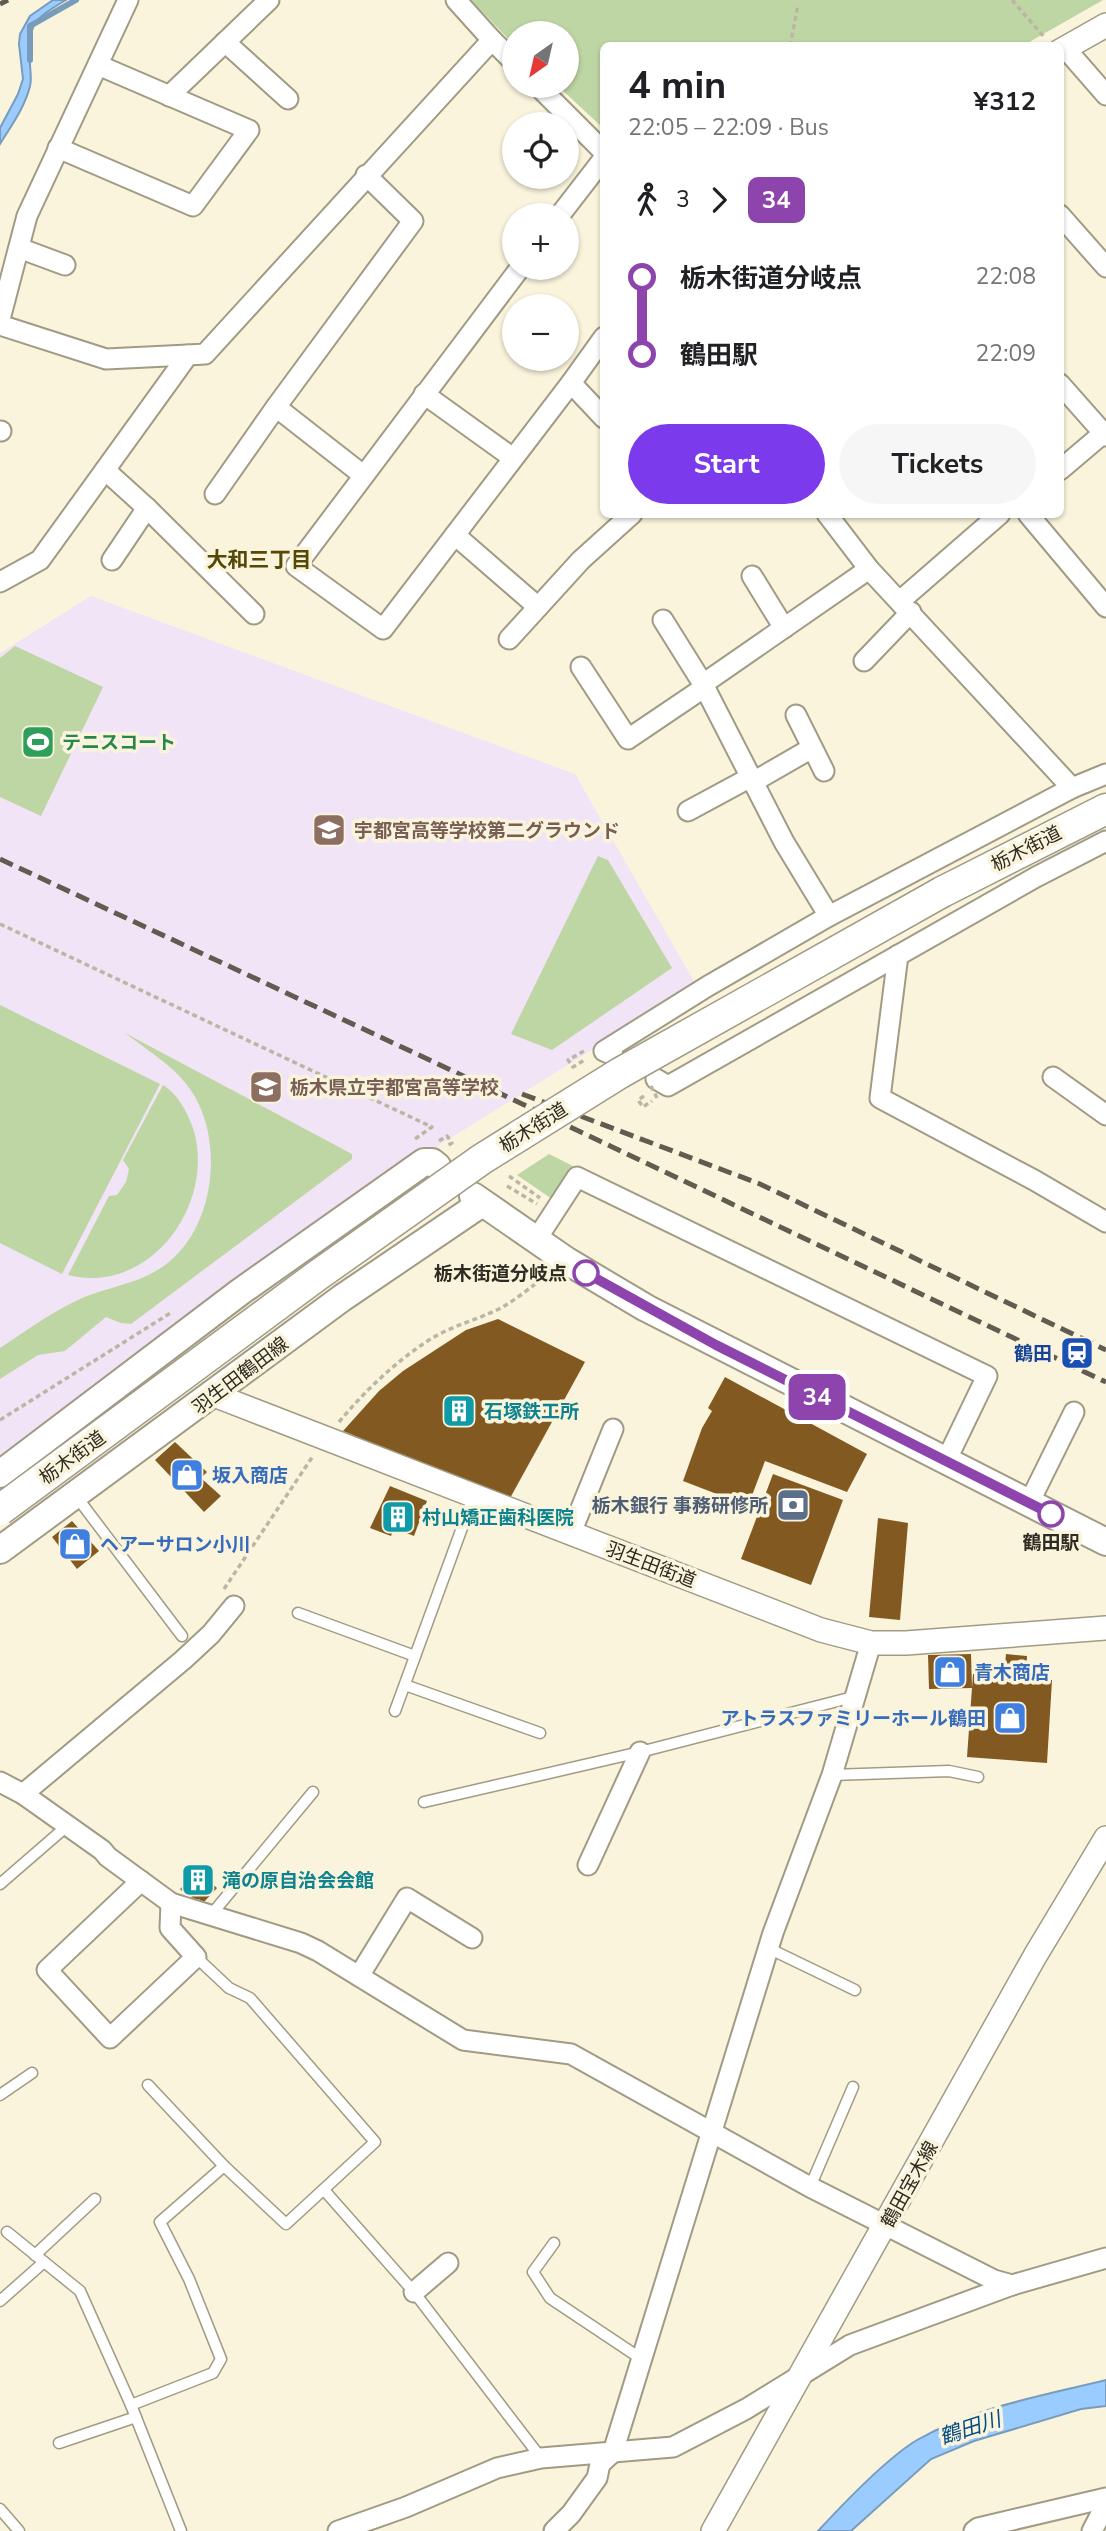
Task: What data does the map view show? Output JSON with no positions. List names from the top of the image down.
{
  "streets": {
    "main road": ["栃木街道", "羽生田鶴田線"],
    "street": ["羽生田街道", "鶴田宝木線"]
  },
  "crossings": [
    ["羽生田鶴田線", "羽生田街道"]
  ],
  "districts": ["大和三丁目"],
  "water": ["鶴田川"],
  "places": {
    "sports": ["テニスコート"],
    "school or university": ["宇都宮高等学校第二グラウンド", "栃木県立宇都宮高等学校"],
    "other": ["栃木街道分岐点", "鶴田駅"],
    "station": ["鶴田"],
    "building": ["石塚鉄工所", "村山矯正歯科医院", "滝の原自治会会館"],
    "shop": [
      "坂入商店",
      "ヘアーサロン小川",
      "青木商店",
      "アトラスファミリーホール鶴田"
    ],
    "bank": ["栃木銀行 事務研修所"]
  },
  "lines": ["bus line 34"],
  "north": "bottom left",
  "page": {
    "on_map": "34",
    "map_buttons": ["+", "−"],
    "heading": ["4 min", "22:05 – 22:09 · Bus", "¥312"],
    "legs": ["3", "34"],
    "list": [
      {
        "name": "栃木街道分岐点",
        "value": "22:08"
      },
      {
        "name": "鶴田駅",
        "value": "22:09"
      }
    ],
    "buttons": ["Start", "Tickets"]
  }
}
